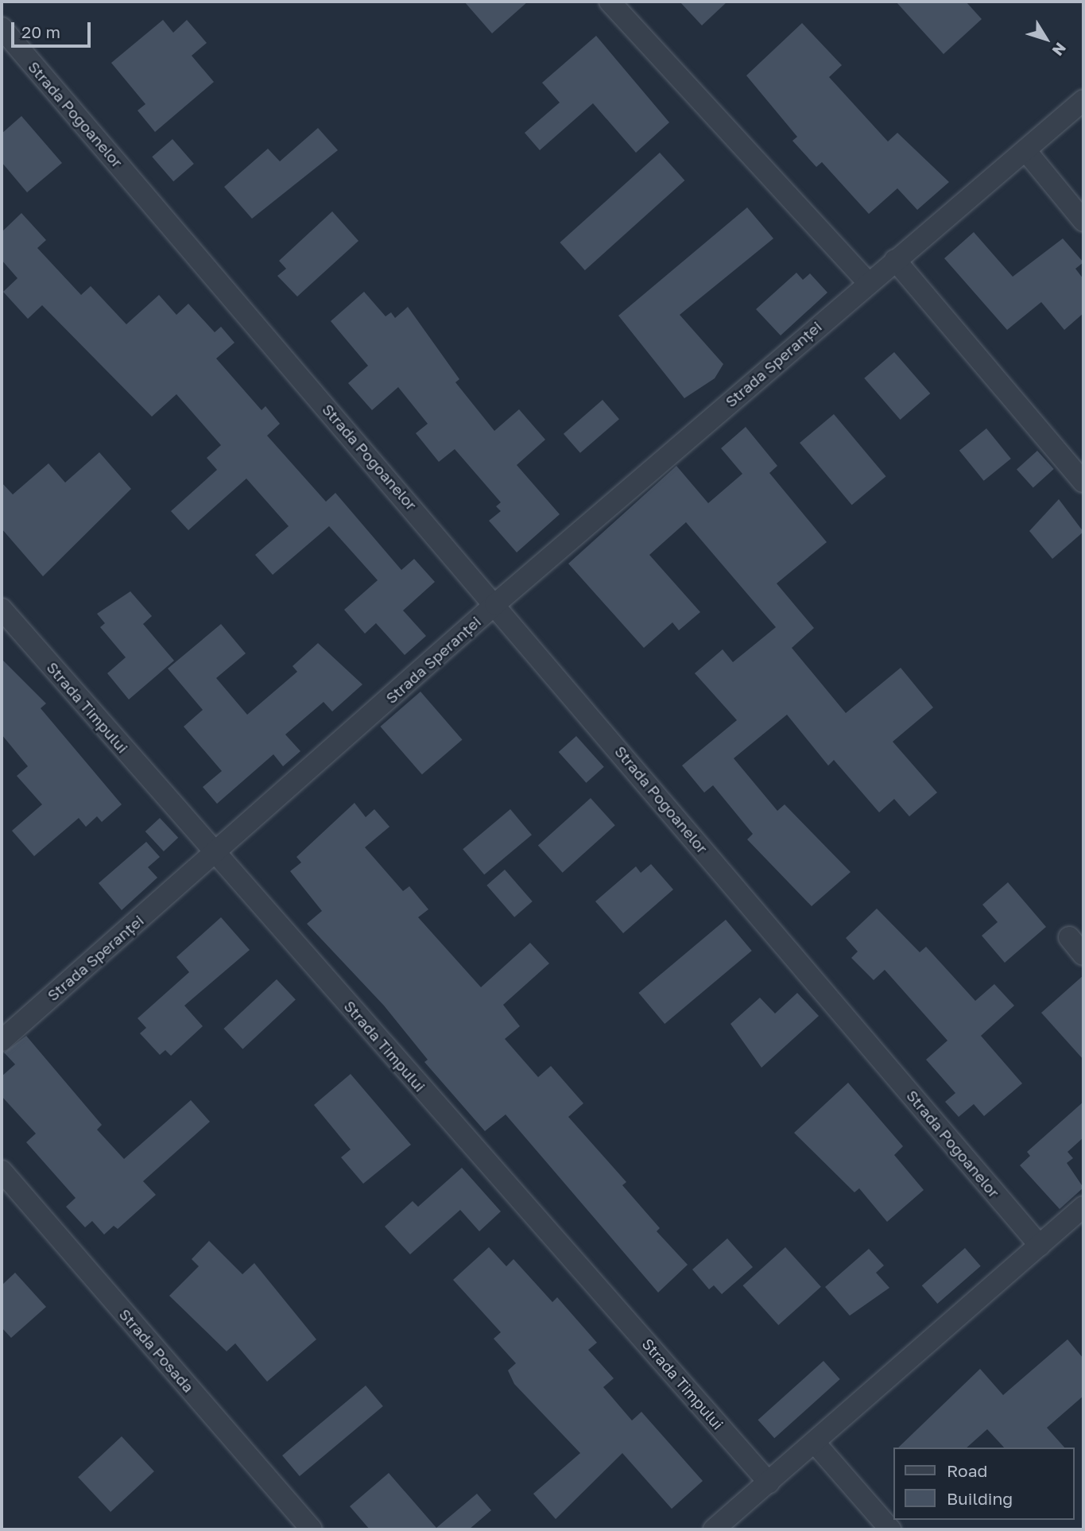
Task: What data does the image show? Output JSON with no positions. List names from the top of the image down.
{
  "streets": {
    "street": [
      "Strada Pogoanelor",
      "Strada Speranței",
      "Strada Timpului",
      "Strada Posada"
    ]
  },
  "crossings": [
    ["Strada Pogoanelor", "Strada Speranței"],
    ["Strada Speranței", "Strada Timpului"]
  ],
  "legend": ["Road", "Building"],
  "scale_bar": "20 m",
  "north": "bottom right"
}
